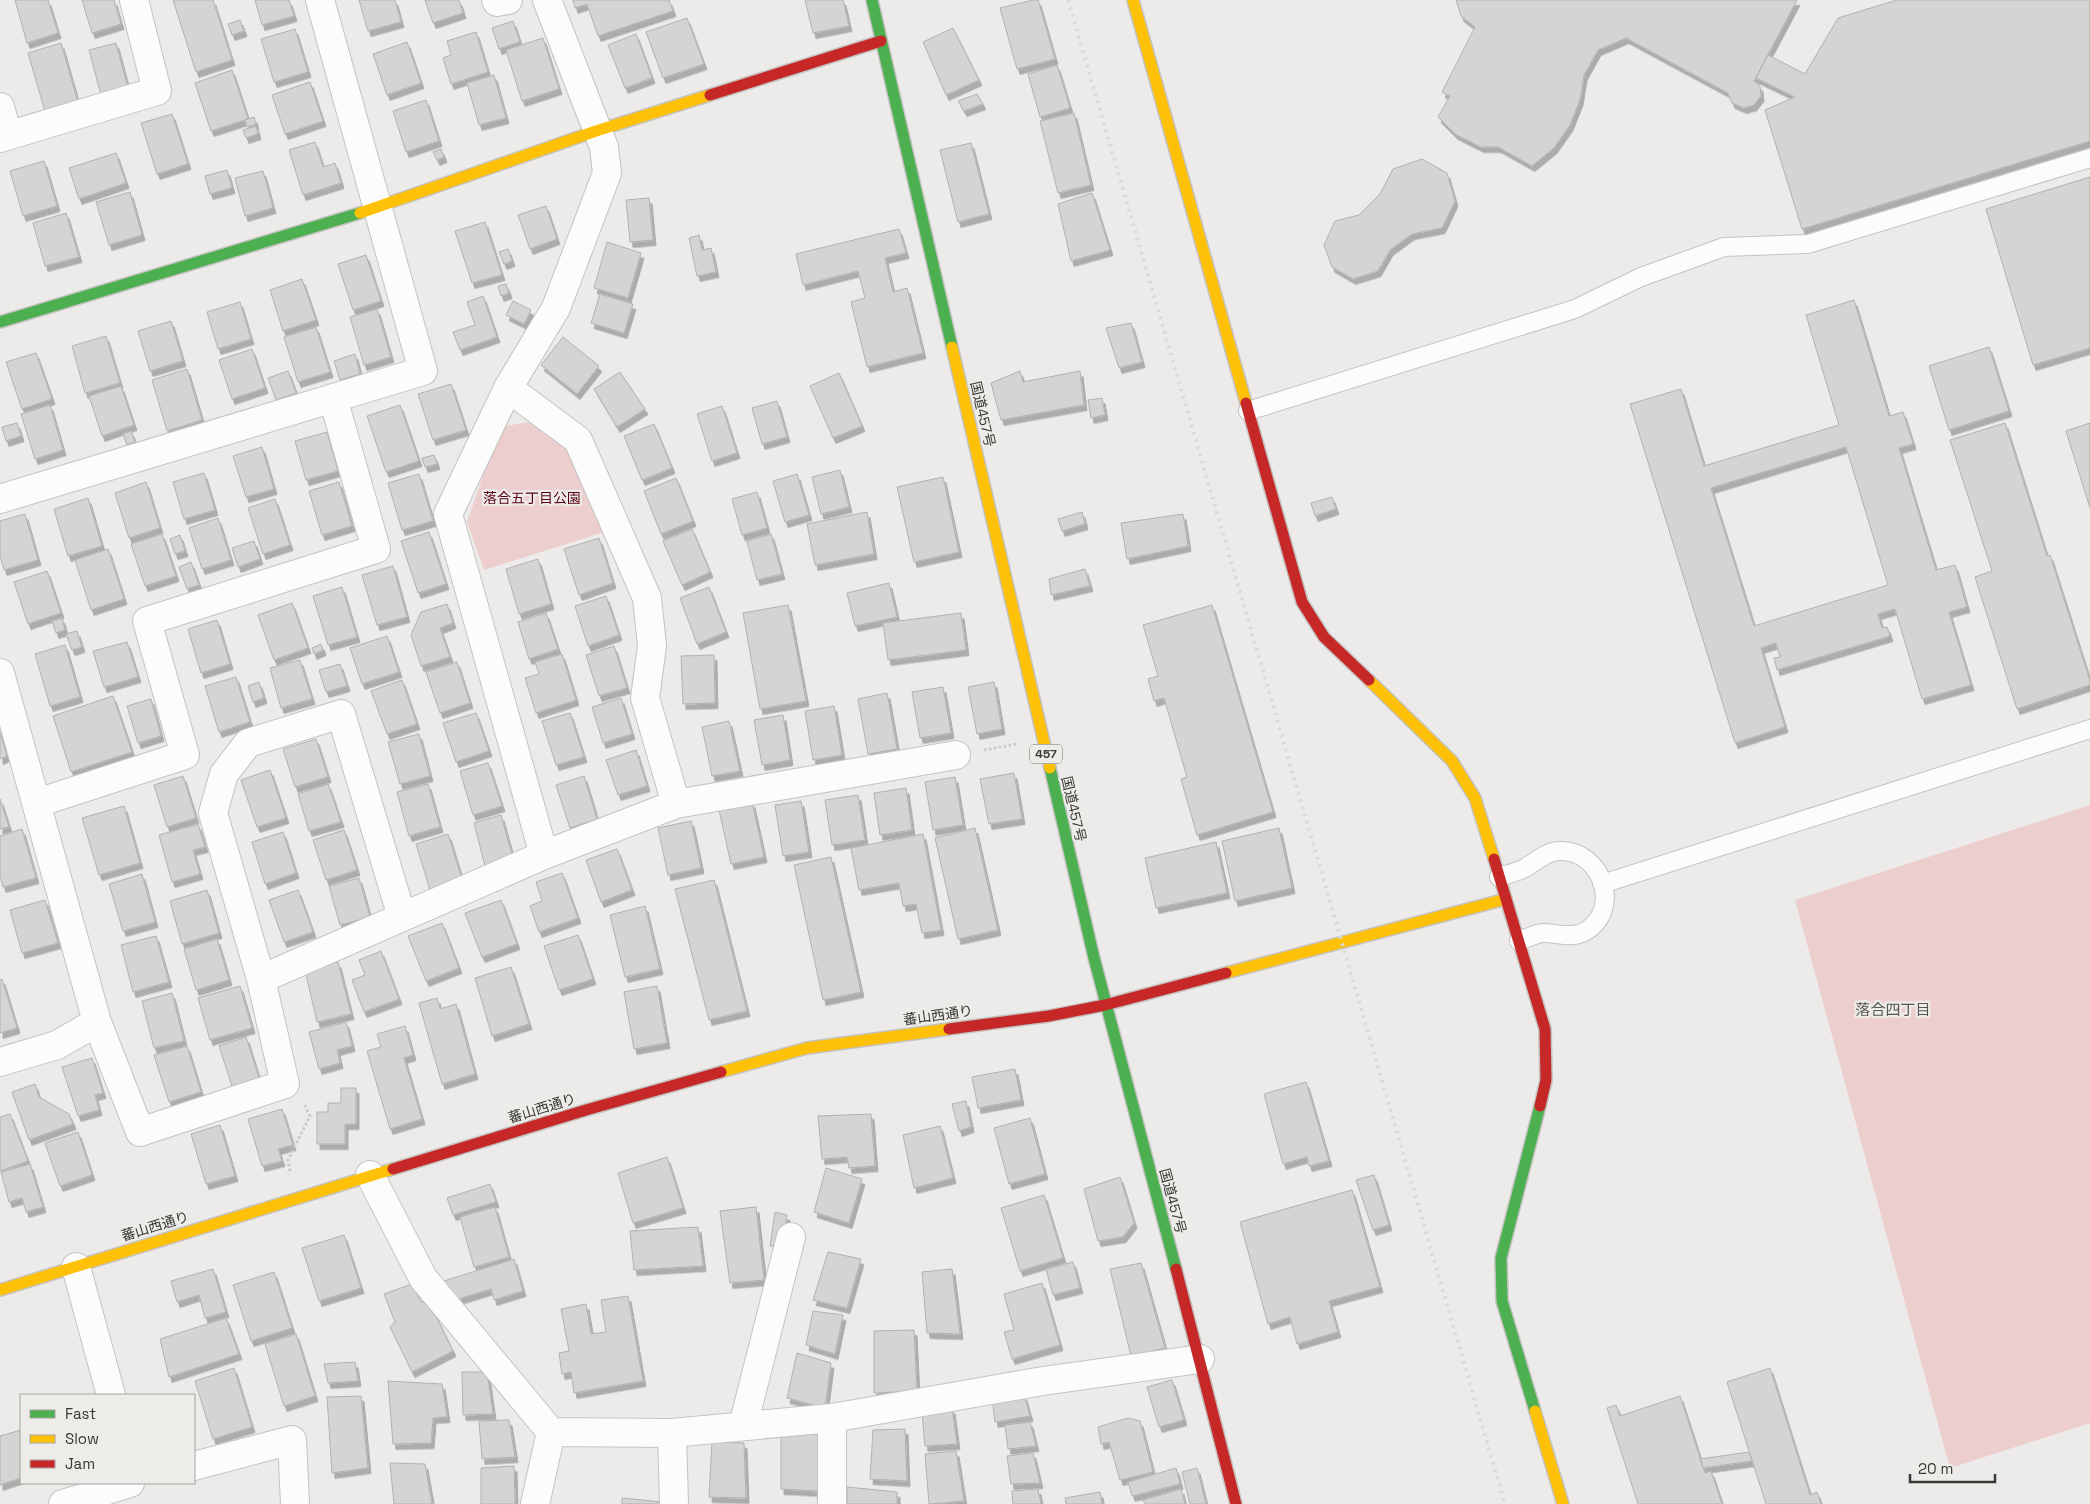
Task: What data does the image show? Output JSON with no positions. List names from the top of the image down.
{
  "streets": {
    "main road": ["国道457号", "457", "蕃山西通り"]
  },
  "crossings": [
    ["国道457号", "蕃山西通り"]
  ],
  "districts": ["落合四丁目"],
  "parks": ["落合五丁目公園"],
  "legend": ["Fast", "Slow", "Jam"],
  "scale_bar": "20 m"
}
